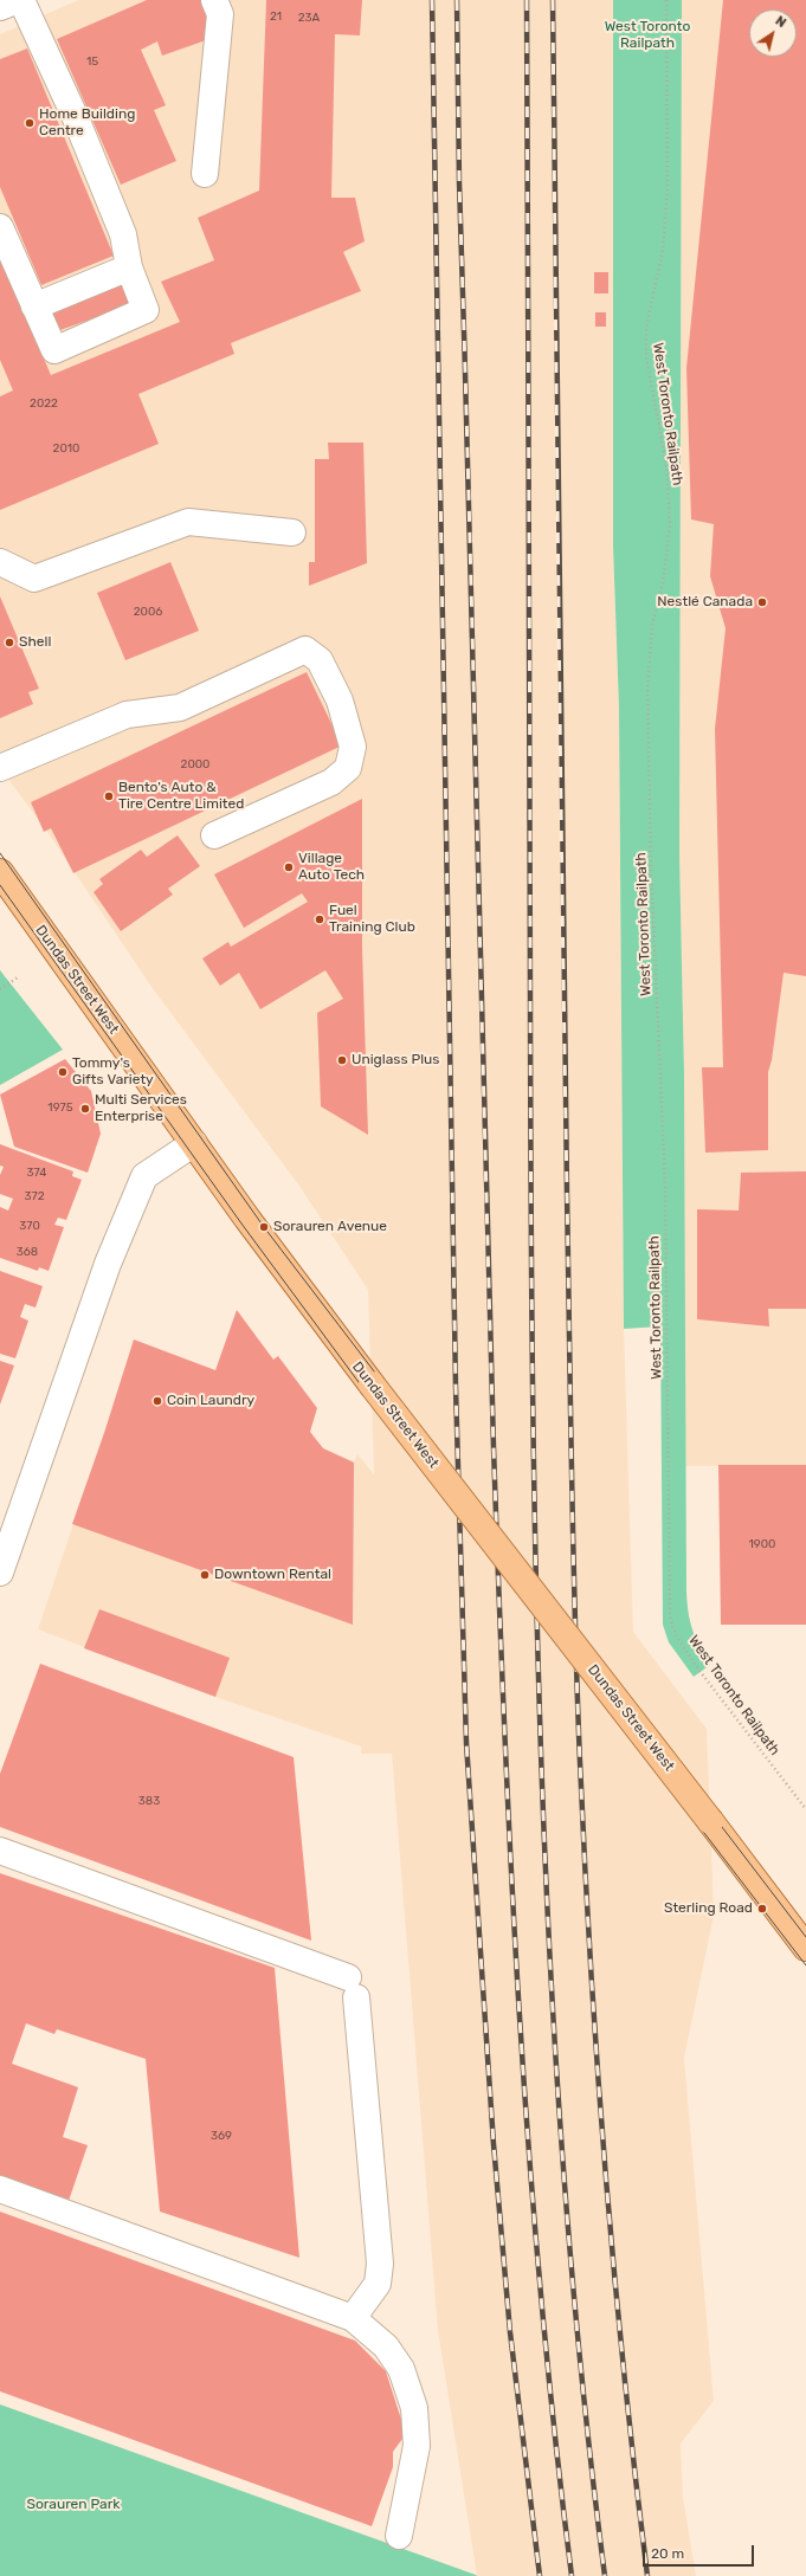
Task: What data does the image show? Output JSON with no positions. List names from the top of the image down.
{
  "streets": {
    "main road": ["Dundas Street West"],
    "path": ["West Toronto Railpath"]
  },
  "parks": ["West Toronto Railpath", "Sorauren Park"],
  "places": [
    "Home Building Centre",
    "Nestlé Canada",
    "Shell",
    "Bento's Auto & Tire Centre Limited",
    "Village Auto Tech",
    "Fuel Training Club",
    "Uniglass Plus",
    "Tommy's Gifts Variety",
    "Multi Services Enterprise",
    "Sorauren Avenue",
    "Coin Laundry",
    "Downtown Rental",
    "Sterling Road"
  ],
  "house_numbers": [
    "21",
    "23A",
    "15",
    "2022",
    "2010",
    "2006",
    "2000",
    "1975",
    "374",
    "372",
    "370",
    "368",
    "1900",
    "383",
    "369"
  ],
  "scale_bar": "20 m",
  "north": "top right"
}
